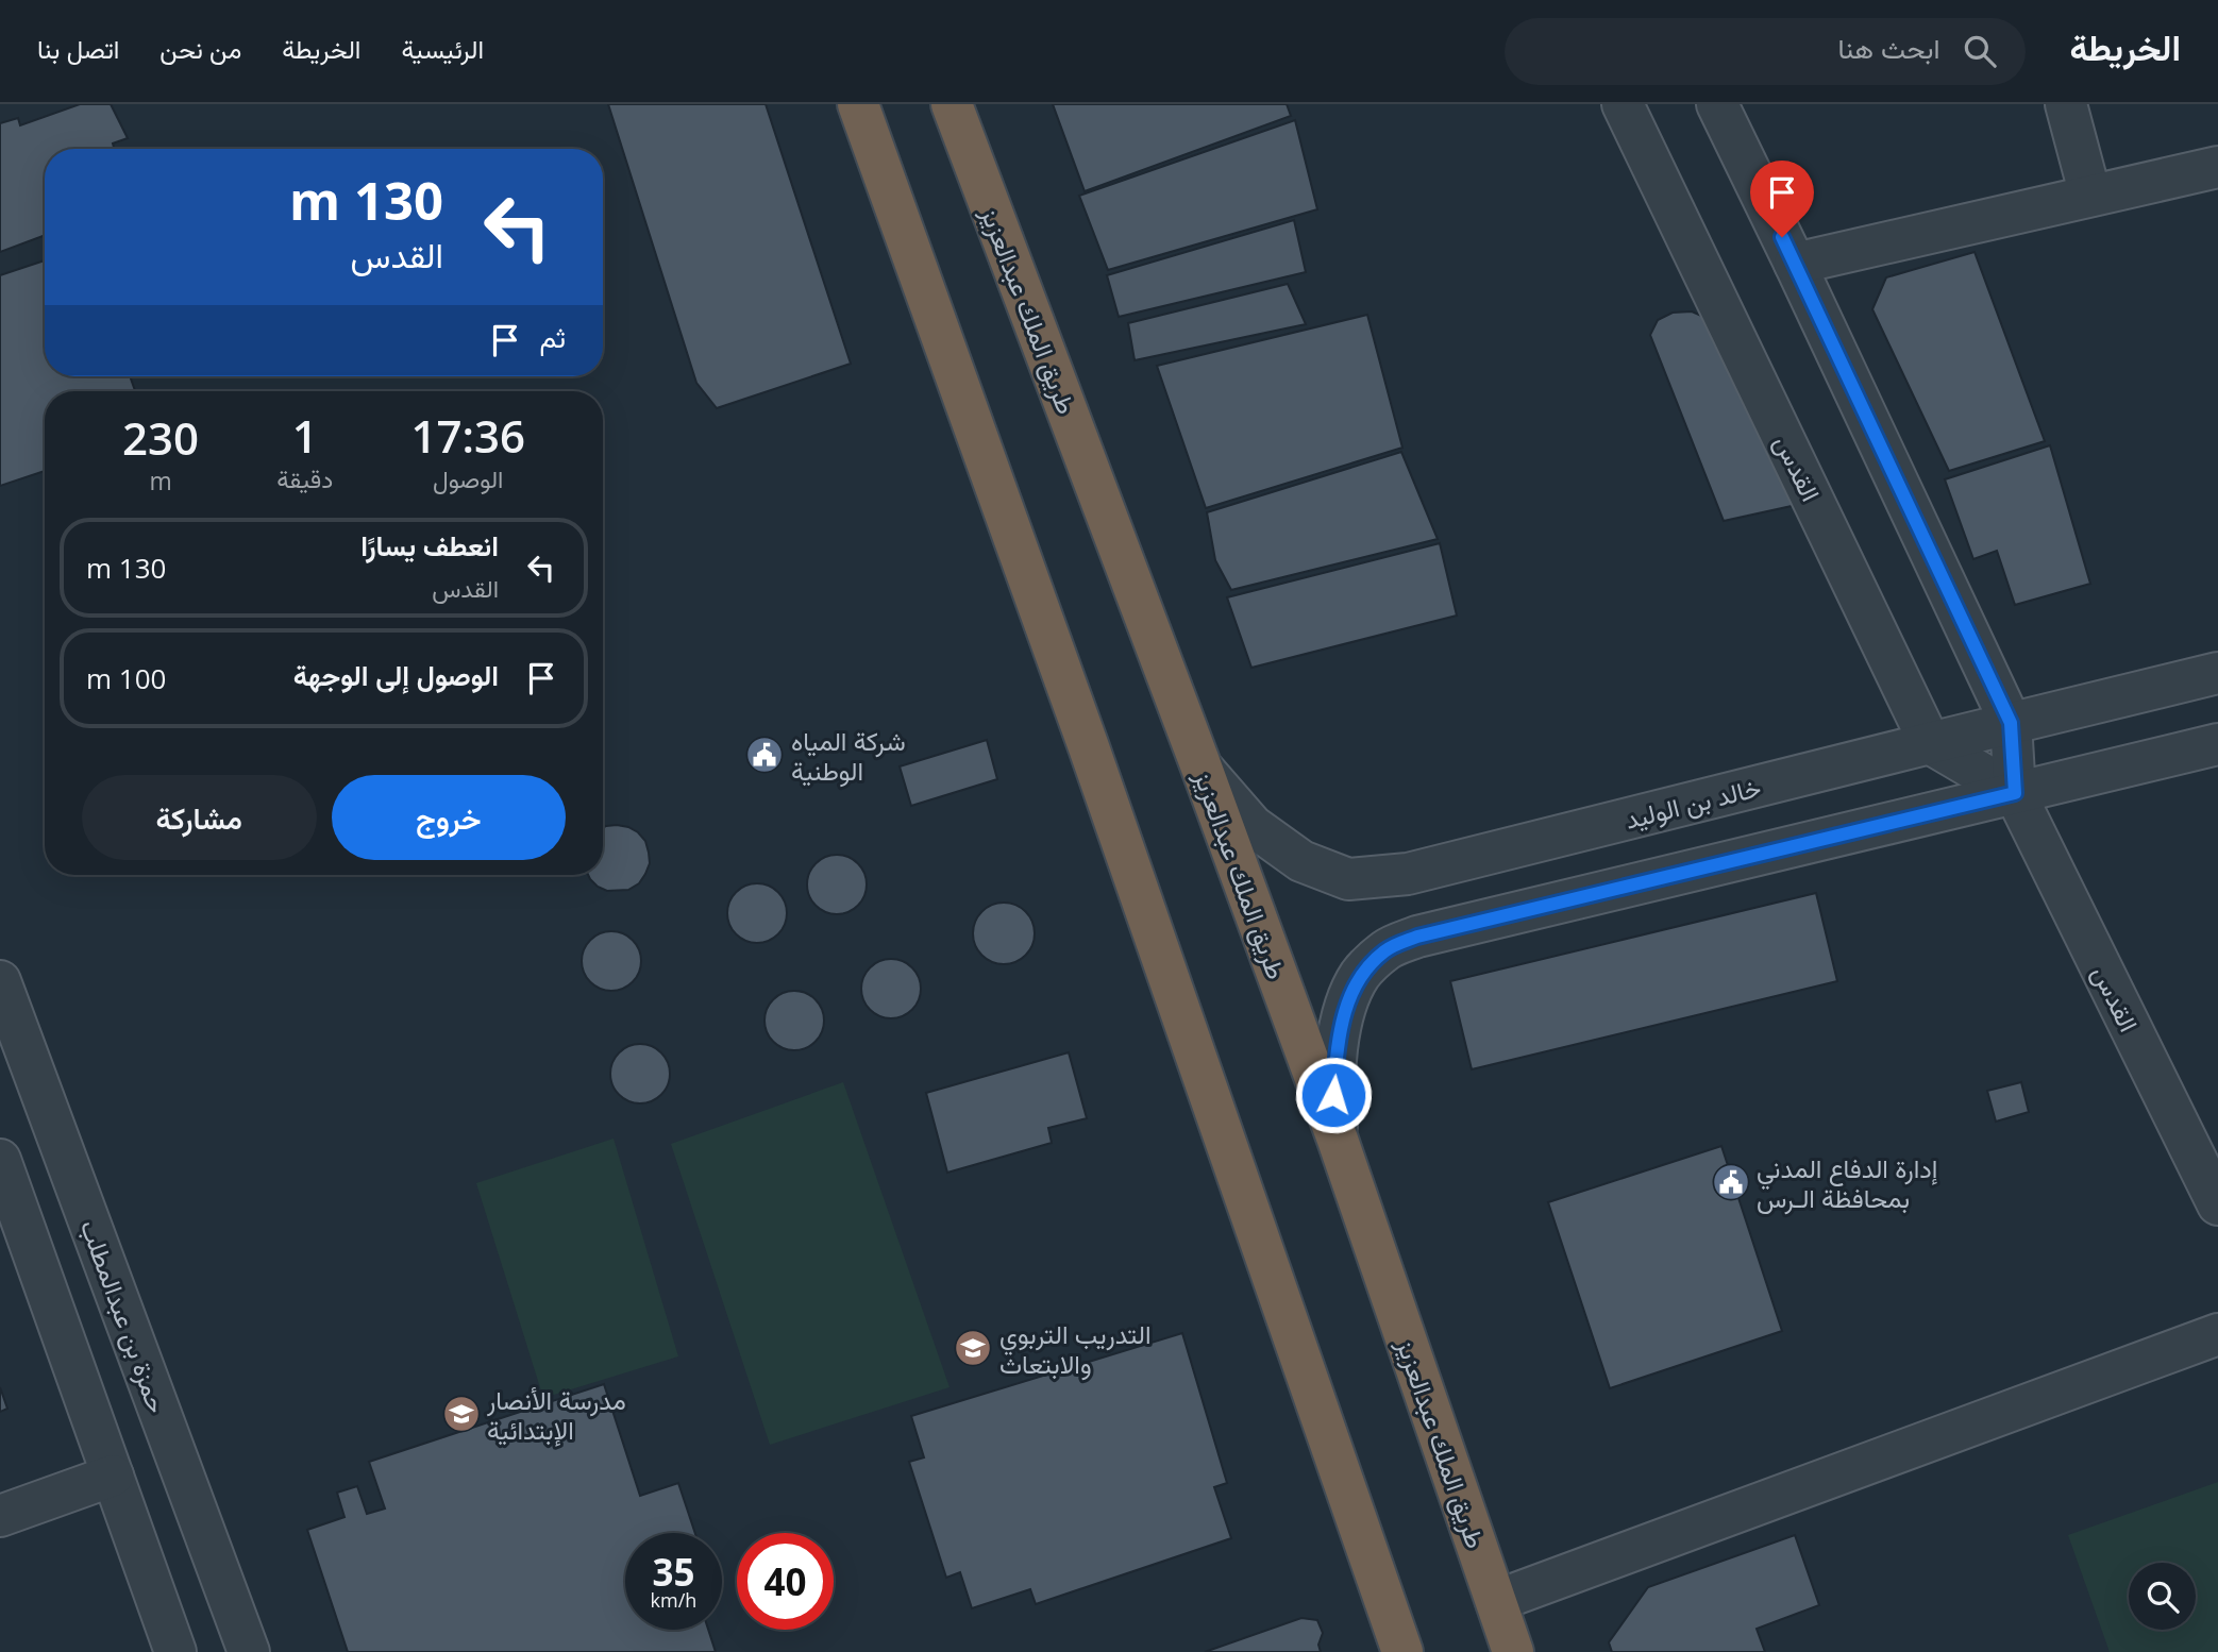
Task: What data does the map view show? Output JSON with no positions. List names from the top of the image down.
{
  "streets": {
    "highway": ["طريق الملك عبدالعزيز"],
    "street": ["القدس", "خالد بن الوليد", "حمزة بن عبدالمطلب"]
  },
  "crossings": [
    ["طريق الملك عبدالعزيز", "خالد بن الوليد"],
    ["القدس", "خالد بن الوليد"]
  ],
  "places": {
    "public building": ["شركة المياه الوطنية", "إدارة الدفاع المدني بمحافظة الـرس"],
    "school or university": ["التدريب التربوي والابتعاث", "مدرسة الأنصار الإبتدائية"]
  },
  "page": {
    "header": "الخريطة",
    "search": "ابحث هنا",
    "nav": [
      "الرئيسية",
      "الخريطة",
      "من نحن",
      "اتصل بنا"
    ],
    "turn": ["130 m", "القدس"],
    "then": "ثم",
    "eta": [
      "17:36",
      "الوصول",
      "1",
      "دقيقة",
      "230",
      "m"
    ],
    "list": [
      {
        "name": "انعطف يسارًا",
        "note": "القدس",
        "value": "130 m"
      },
      {
        "name": "الوصول إلى الوجهة",
        "value": "100 m"
      }
    ],
    "buttons": ["خروج", "مشاركة"],
    "speed": "35 km/h",
    "limit": "40"
  }
}
